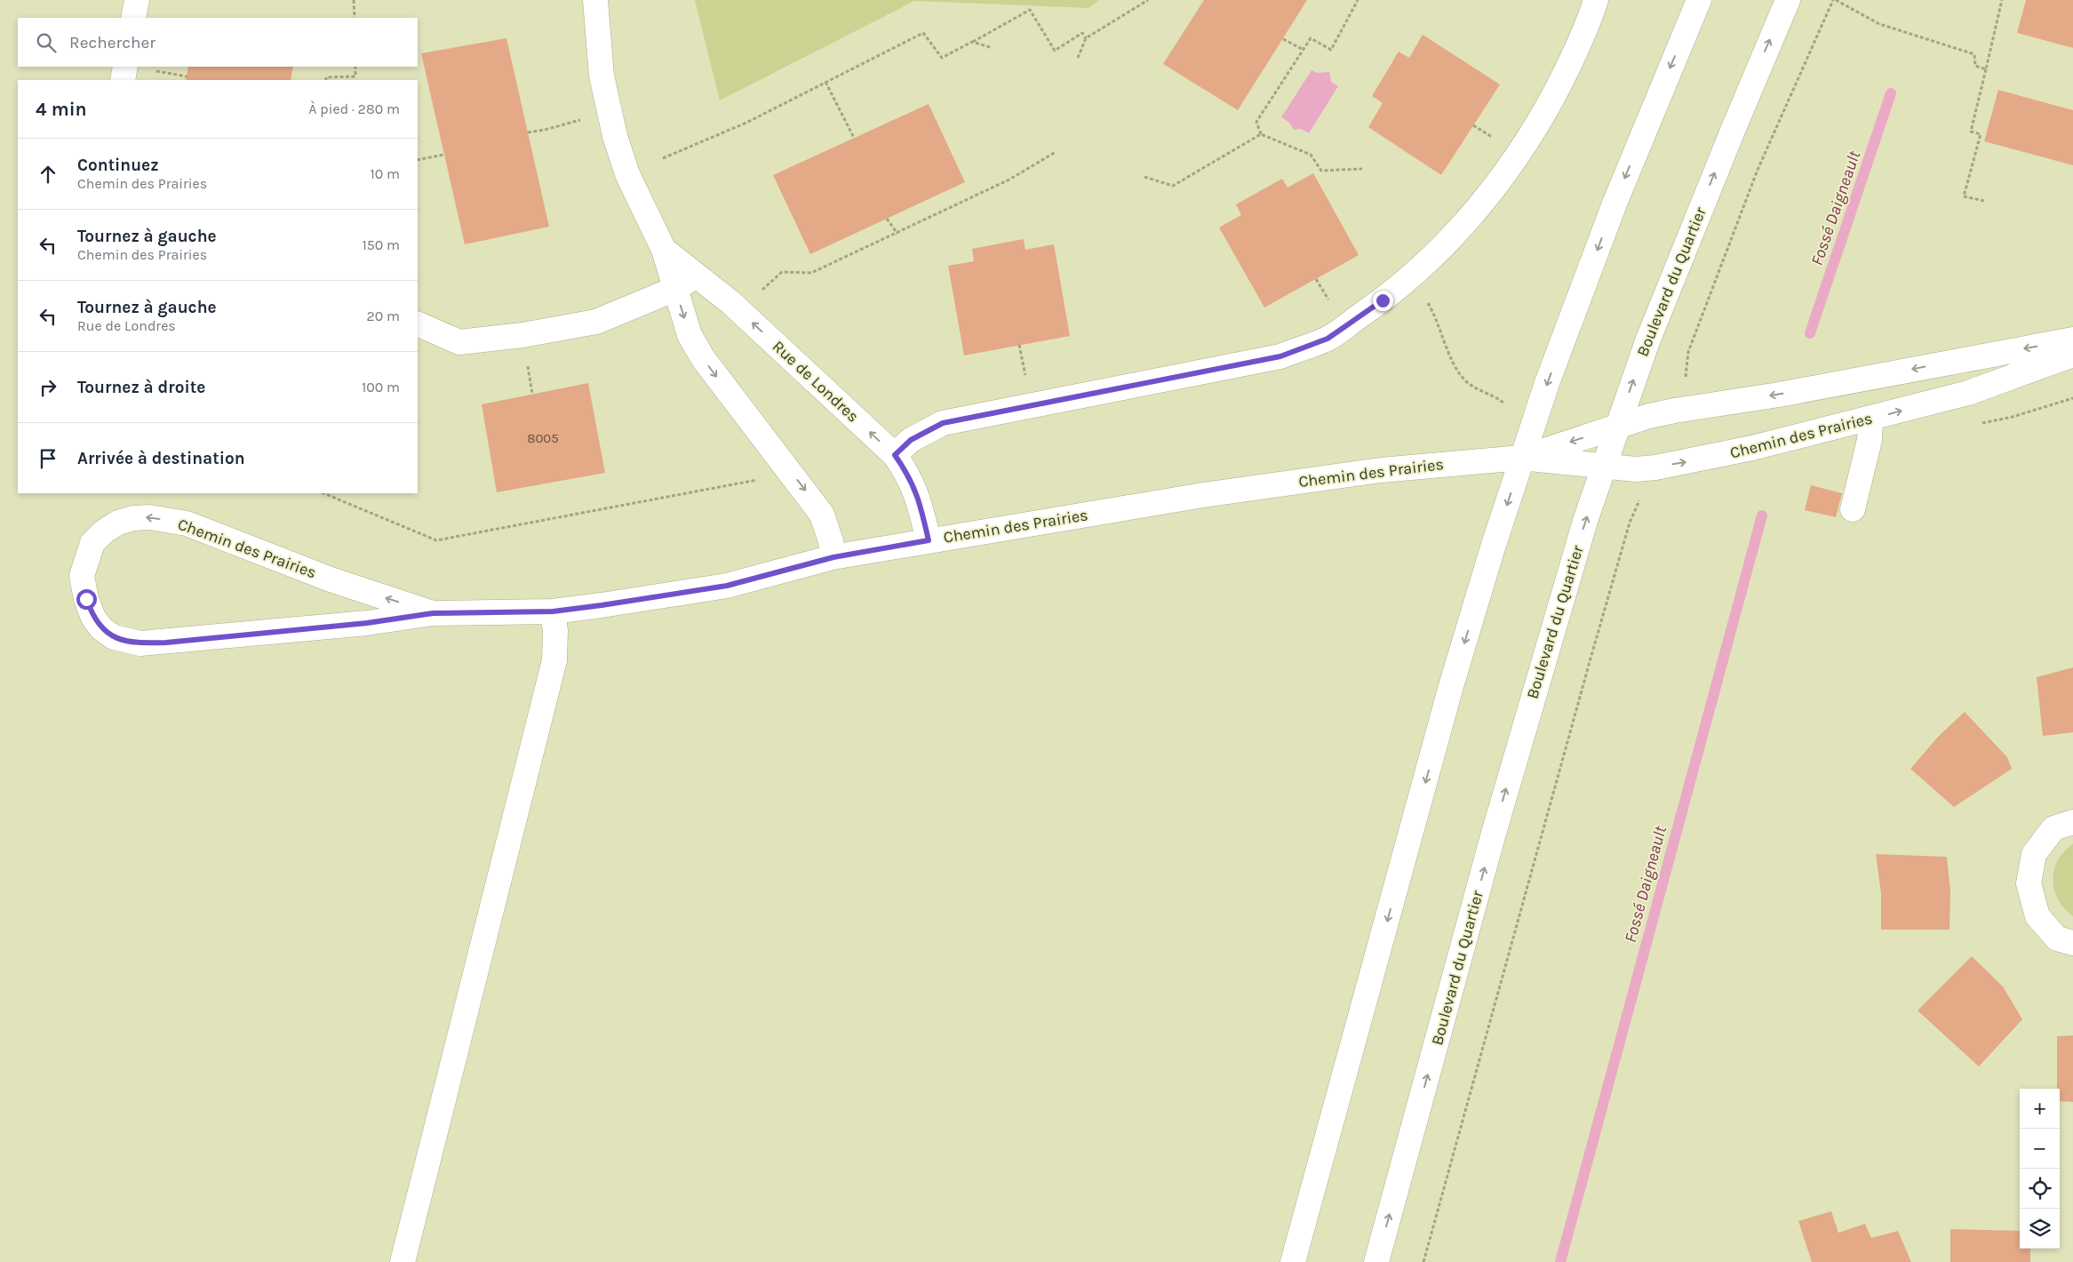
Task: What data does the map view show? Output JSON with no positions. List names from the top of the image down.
{
  "streets": {
    "street": ["Boulevard du Quartier", "Rue de Londres", "Chemin des Prairies"]
  },
  "crossings": [
    ["Boulevard du Quartier", "Chemin des Prairies"],
    ["Rue de Londres", "Chemin des Prairies"]
  ],
  "water": ["Fossé Daigneault"],
  "house_numbers": ["8005"],
  "page": {
    "search": "Rechercher",
    "heading": ["4 min", "À pied · 280 m"],
    "list": [
      ["Continuez", "Chemin des Prairies", "10 m"],
      ["Tournez à gauche", "Chemin des Prairies", "150 m"],
      ["Tournez à gauche", "Rue de Londres", "20 m"],
      ["Tournez à droite", "100 m"],
      "Arrivée à destination"
    ],
    "map_buttons": ["+", "−"]
  }
}
